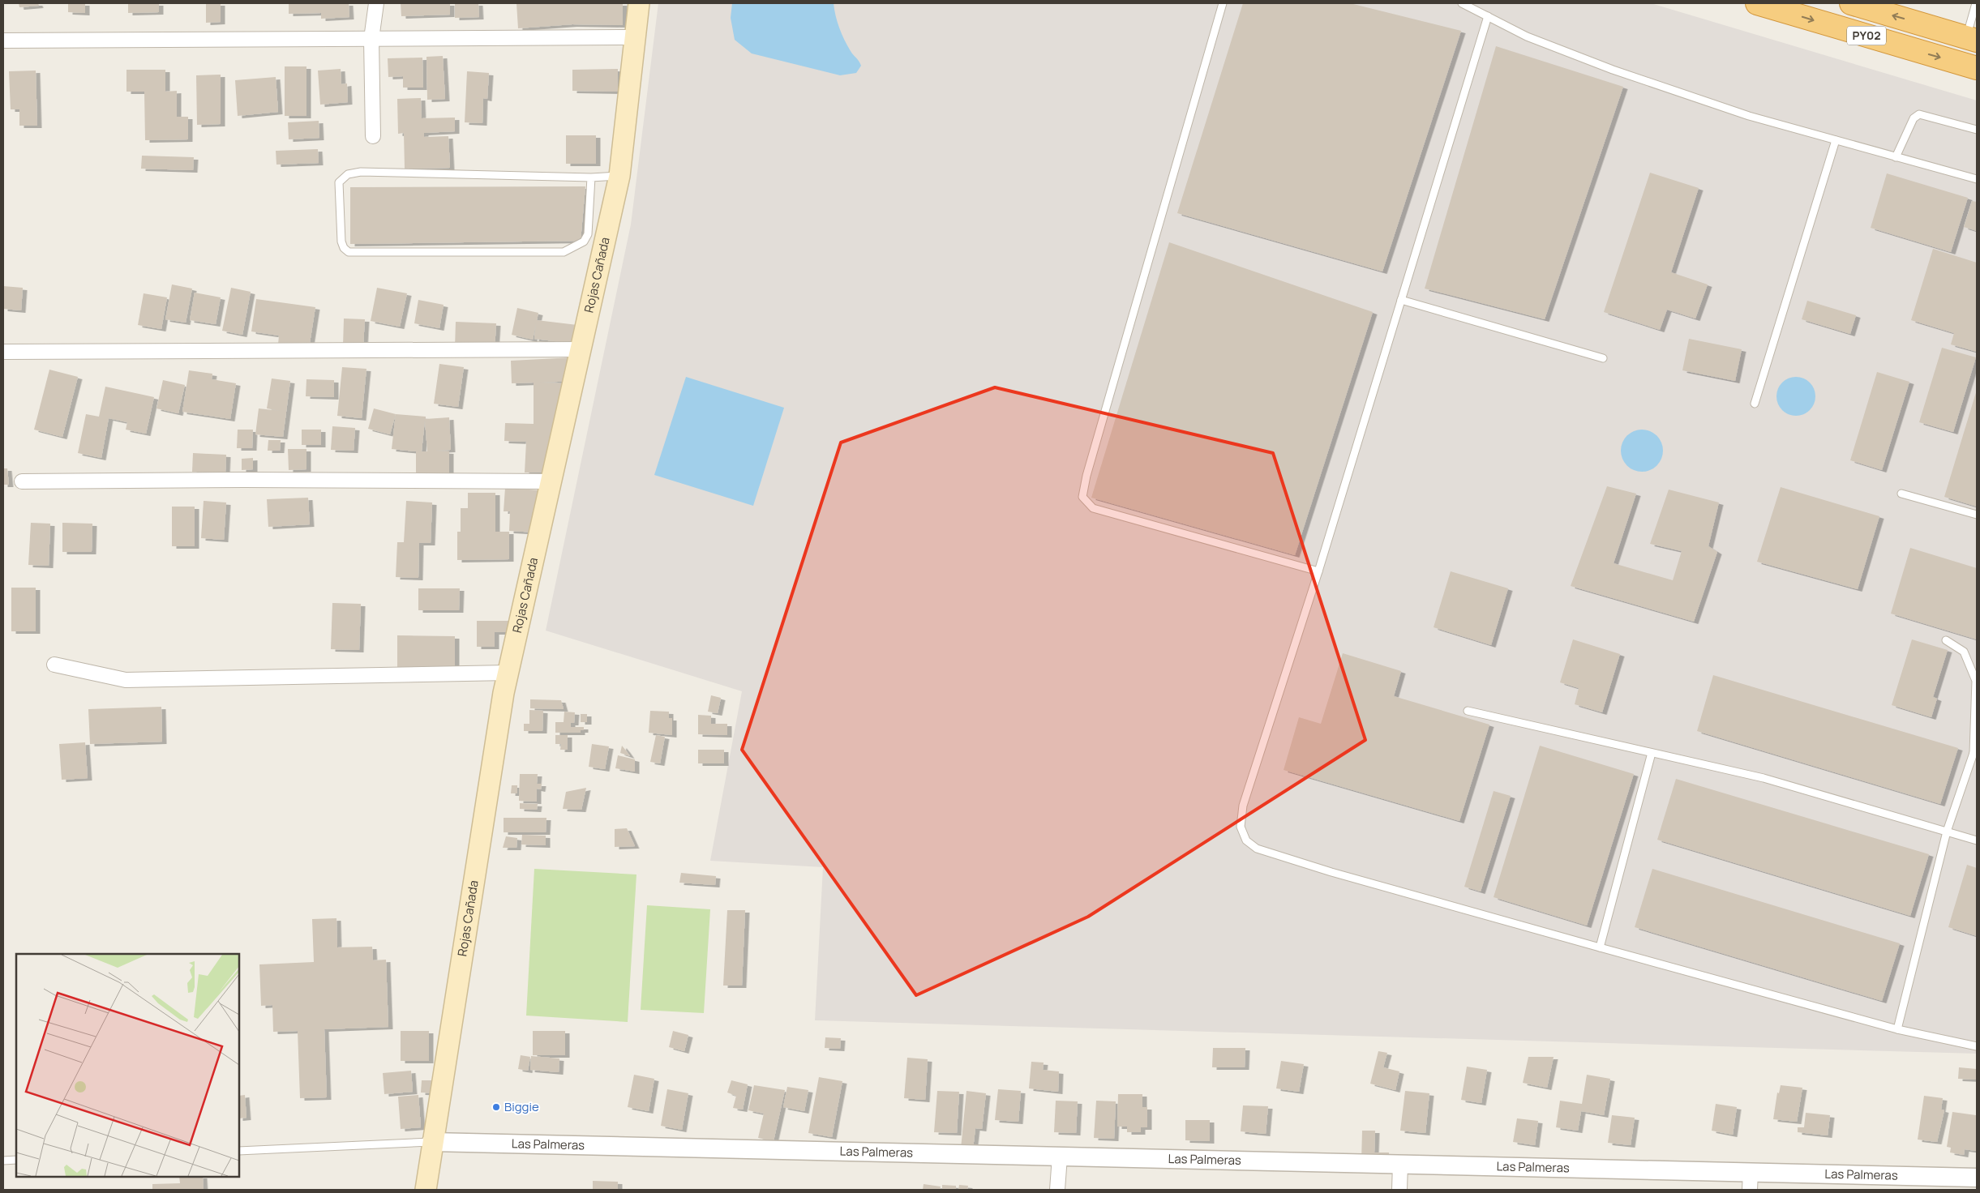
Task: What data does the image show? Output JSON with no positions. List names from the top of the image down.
{
  "streets": {
    "highway": ["PY02"],
    "main road": ["Rojas Cañada"],
    "street": ["Las Palmeras"]
  },
  "crossings": [
    ["Rojas Cañada", "Las Palmeras"]
  ],
  "places": ["Biggie"]
}
